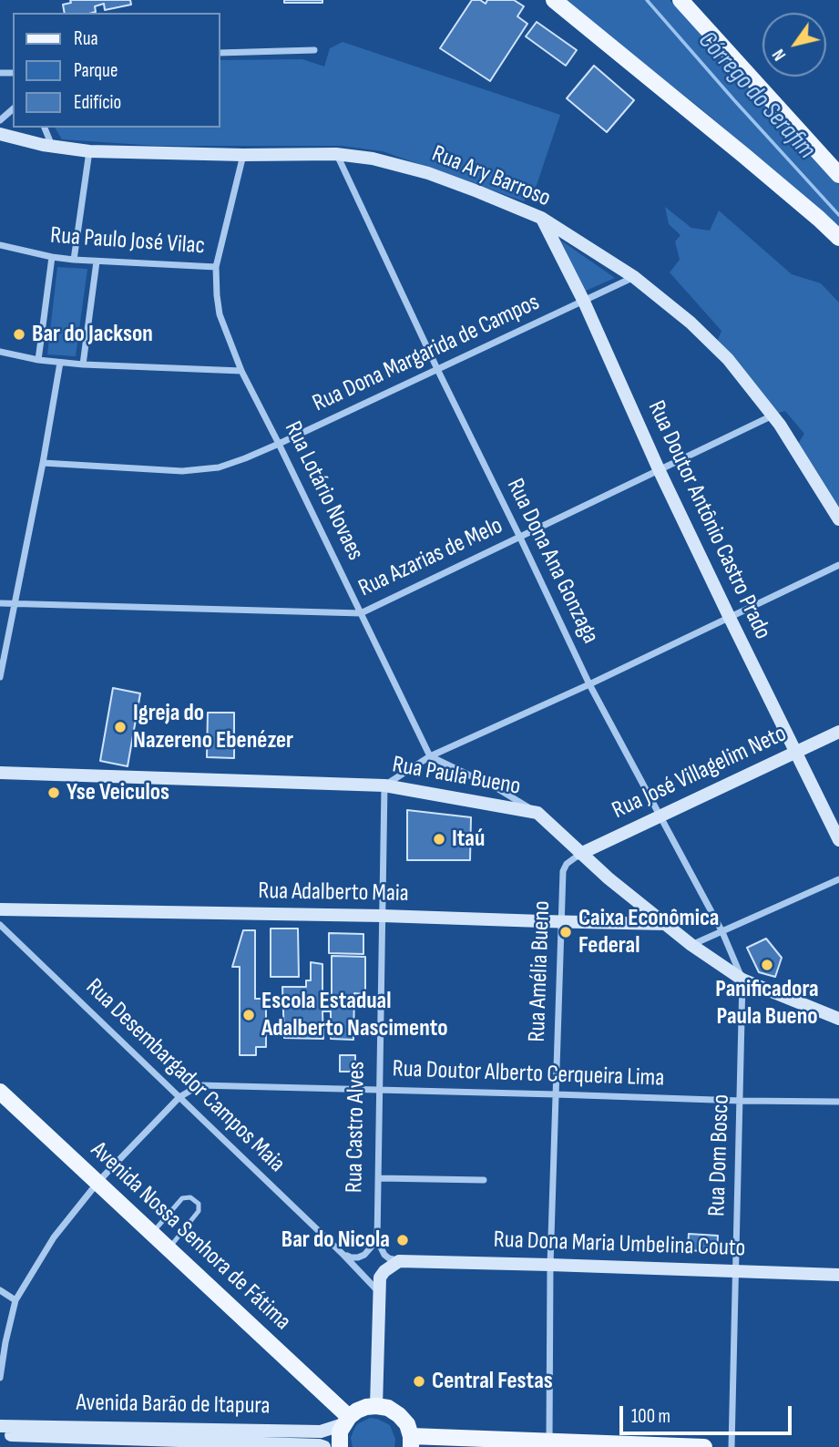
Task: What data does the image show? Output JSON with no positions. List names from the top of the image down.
{
  "streets": {
    "main road": [
      "Rua Ary Barroso",
      "Rua Doutor Antônio Castro Prado",
      "Rua José Villagelim Neto",
      "Rua Paula Bueno",
      "Rua Adalberto Maia",
      "Avenida Nossa Senhora de Fátima",
      "Rua Dona Maria Umbelina Couto",
      "Avenida Barão de Itapura"
    ],
    "street": [
      "Rua Paulo José Vilac",
      "Rua Dona Margarida de Campos",
      "Rua Lotário Novaes",
      "Rua Azarias de Melo",
      "Rua Dona Ana Gonzaga",
      "Rua Amélia Bueno",
      "Rua Doutor Alberto Cerqueira Lima",
      "Rua Desembargador Campos Maia",
      "Rua Castro Alves",
      "Rua Dom Bosco"
    ]
  },
  "crossings": [
    ["Rua Ary Barroso", "Rua Dona Margarida de Campos"],
    ["Rua Ary Barroso", "Rua Lotário Novaes"],
    ["Rua Ary Barroso", "Rua Doutor Antônio Castro Prado"],
    ["Rua Ary Barroso", "Rua Azarias de Melo"],
    ["Rua Ary Barroso", "Rua Dona Ana Gonzaga"],
    ["Rua Paulo José Vilac", "Rua Lotário Novaes"],
    ["Rua Dona Margarida de Campos", "Rua Lotário Novaes"],
    ["Rua Dona Margarida de Campos", "Rua Doutor Antônio Castro Prado"],
    ["Rua Dona Margarida de Campos", "Rua Dona Ana Gonzaga"],
    ["Rua Lotário Novaes", "Rua Azarias de Melo"],
    ["Rua Doutor Antônio Castro Prado", "Rua Azarias de Melo"],
    ["Rua Doutor Antônio Castro Prado", "Rua José Villagelim Neto"],
    ["Rua Azarias de Melo", "Rua Dona Ana Gonzaga"],
    ["Rua Dona Ana Gonzaga", "Rua José Villagelim Neto"],
    ["Rua Dona Ana Gonzaga", "Rua Paula Bueno"],
    ["Rua Dona Ana Gonzaga", "Rua Dom Bosco"],
    ["Rua José Villagelim Neto", "Rua Paula Bueno"],
    ["Rua José Villagelim Neto", "Rua Amélia Bueno"],
    ["Rua Paula Bueno", "Rua Adalberto Maia"],
    ["Rua Paula Bueno", "Rua Amélia Bueno"],
    ["Rua Paula Bueno", "Rua Castro Alves"],
    ["Rua Paula Bueno", "Rua Dom Bosco"],
    ["Rua Adalberto Maia", "Rua Amélia Bueno"],
    ["Rua Adalberto Maia", "Rua Castro Alves"],
    ["Rua Amélia Bueno", "Rua Doutor Alberto Cerqueira Lima"],
    ["Rua Amélia Bueno", "Rua Dona Maria Umbelina Couto"],
    ["Rua Doutor Alberto Cerqueira Lima", "Rua Desembargador Campos Maia"],
    ["Rua Doutor Alberto Cerqueira Lima", "Rua Castro Alves"],
    ["Rua Doutor Alberto Cerqueira Lima", "Rua Dom Bosco"],
    ["Rua Doutor Alberto Cerqueira Lima", "Avenida Nossa Senhora de Fátima"],
    ["Rua Dom Bosco", "Rua Dona Maria Umbelina Couto"],
    ["Avenida Nossa Senhora de Fátima", "Avenida Barão de Itapura"]
  ],
  "water": ["Córrego do Serafim"],
  "places": [
    "Bar do Jackson",
    "Igreja do Nazereno Ebenézer",
    "Yse Veiculos",
    "Itaú",
    "Caixa Econômica Federal",
    "Panificadora Paula Bueno",
    "Escola Estadual Adalberto Nascimento",
    "Bar do Nicola",
    "Central Festas"
  ],
  "legend": ["Rua", "Parque", "Edifício"],
  "scale_bar": "100 m",
  "north": "bottom left"
}
